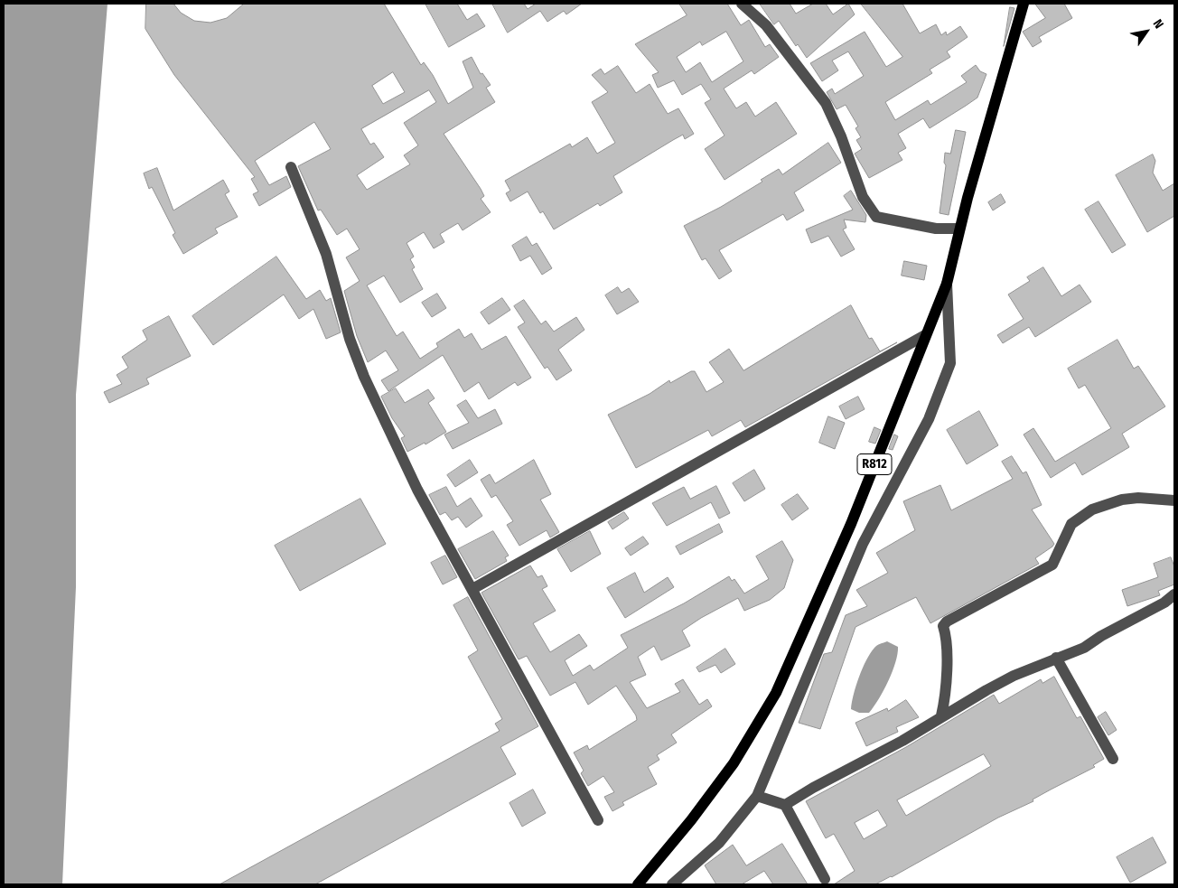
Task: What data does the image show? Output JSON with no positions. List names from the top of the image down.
{
  "streets": {
    "main road": ["R812"]
  },
  "north": "top right"
}
